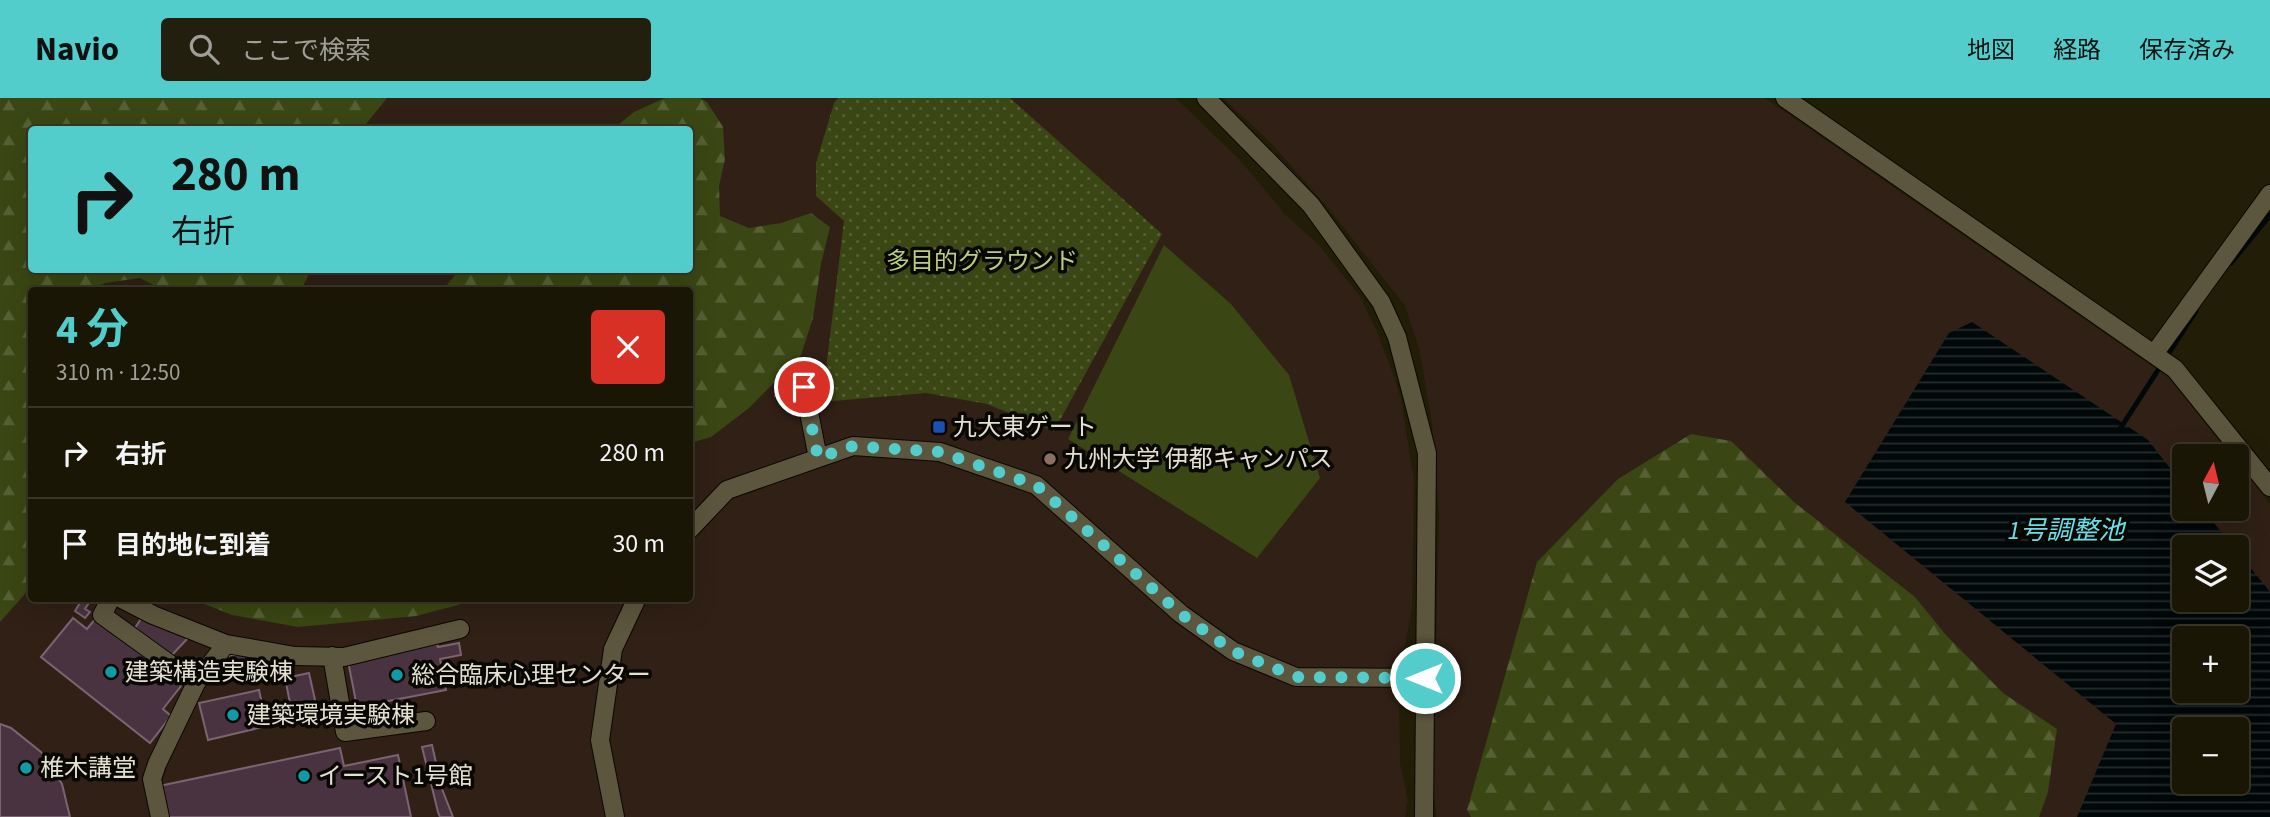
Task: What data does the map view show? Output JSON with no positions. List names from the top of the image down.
{
  "water": ["1号調整池"],
  "parks": ["多目的グラウンド"],
  "places": {
    "transit": ["九大東ゲート"],
    "other": [
      "九州大学 伊都キャンパス",
      "建築構造実験棟",
      "総合臨床心理センター",
      "建築環境実験棟",
      "椎木講堂",
      "イースト1号館"
    ]
  },
  "north": "top",
  "page": {
    "header": "Navio",
    "search": "ここで検索",
    "nav": ["地図", "経路", "保存済み"],
    "turn": ["280 m", "右折"],
    "heading": ["4 分", "310 m · 12:50"],
    "list": [
      {
        "name": "右折",
        "value": "280 m"
      },
      {
        "name": "目的地に到着",
        "value": "30 m"
      }
    ],
    "map_buttons": ["+", "−"]
  }
}
